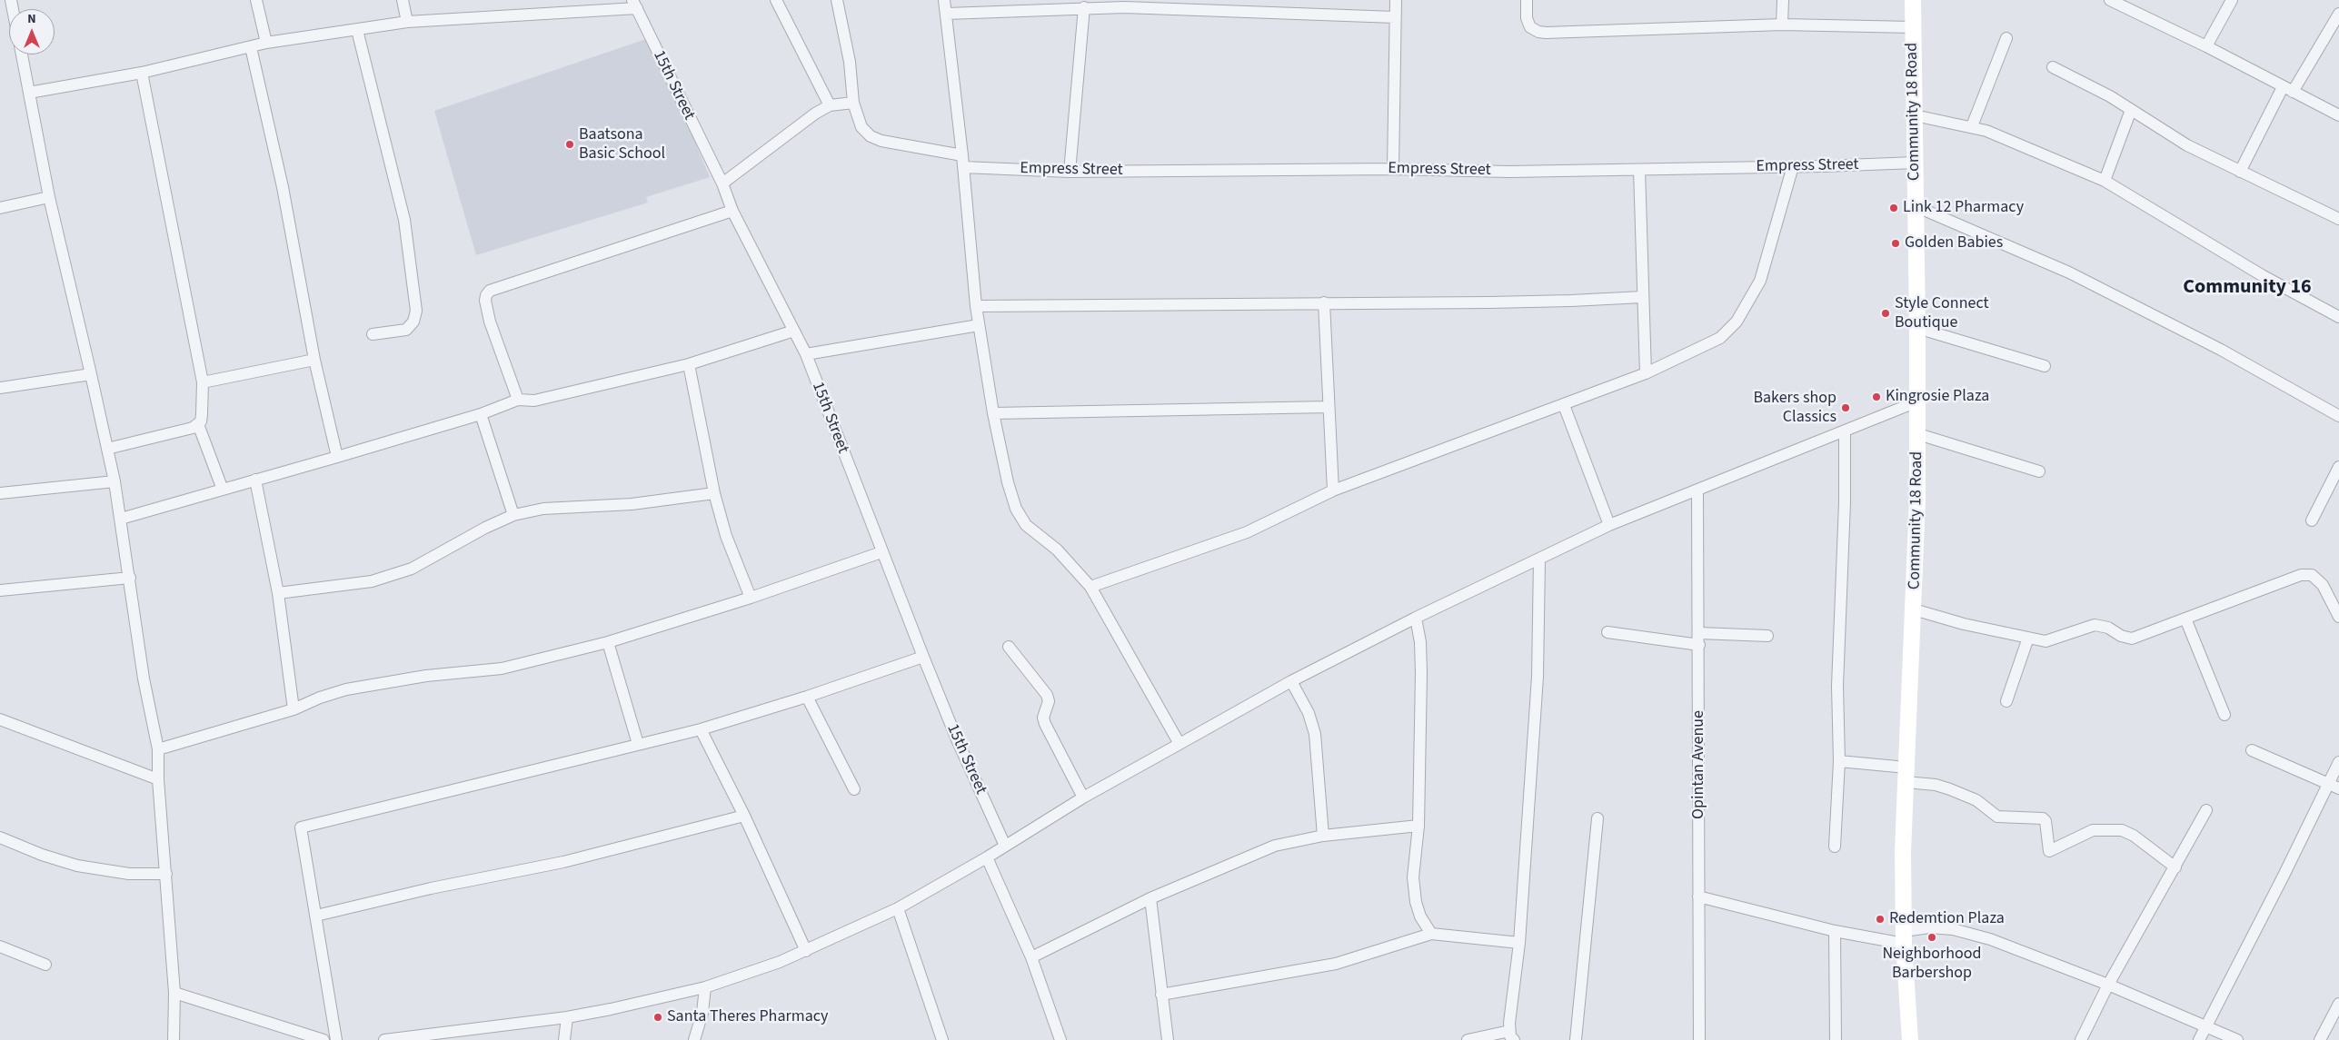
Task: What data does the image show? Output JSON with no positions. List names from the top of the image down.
{
  "streets": {
    "main road": ["Community 18 Road"],
    "street": ["15th Street", "Empress Street", "Opintan Avenue"]
  },
  "crossings": [
    ["Community 18 Road", "Empress Street"]
  ],
  "districts": ["Community 16"],
  "places": [
    "Baatsona Basic School",
    "Link 12 Pharmacy",
    "Golden Babies",
    "Style Connect Boutique",
    "Kingrosie Plaza",
    "Bakers shop Classics",
    "Redemtion Plaza",
    "Neighborhood Barbershop",
    "Santa Theres Pharmacy"
  ],
  "north": "top"
}
